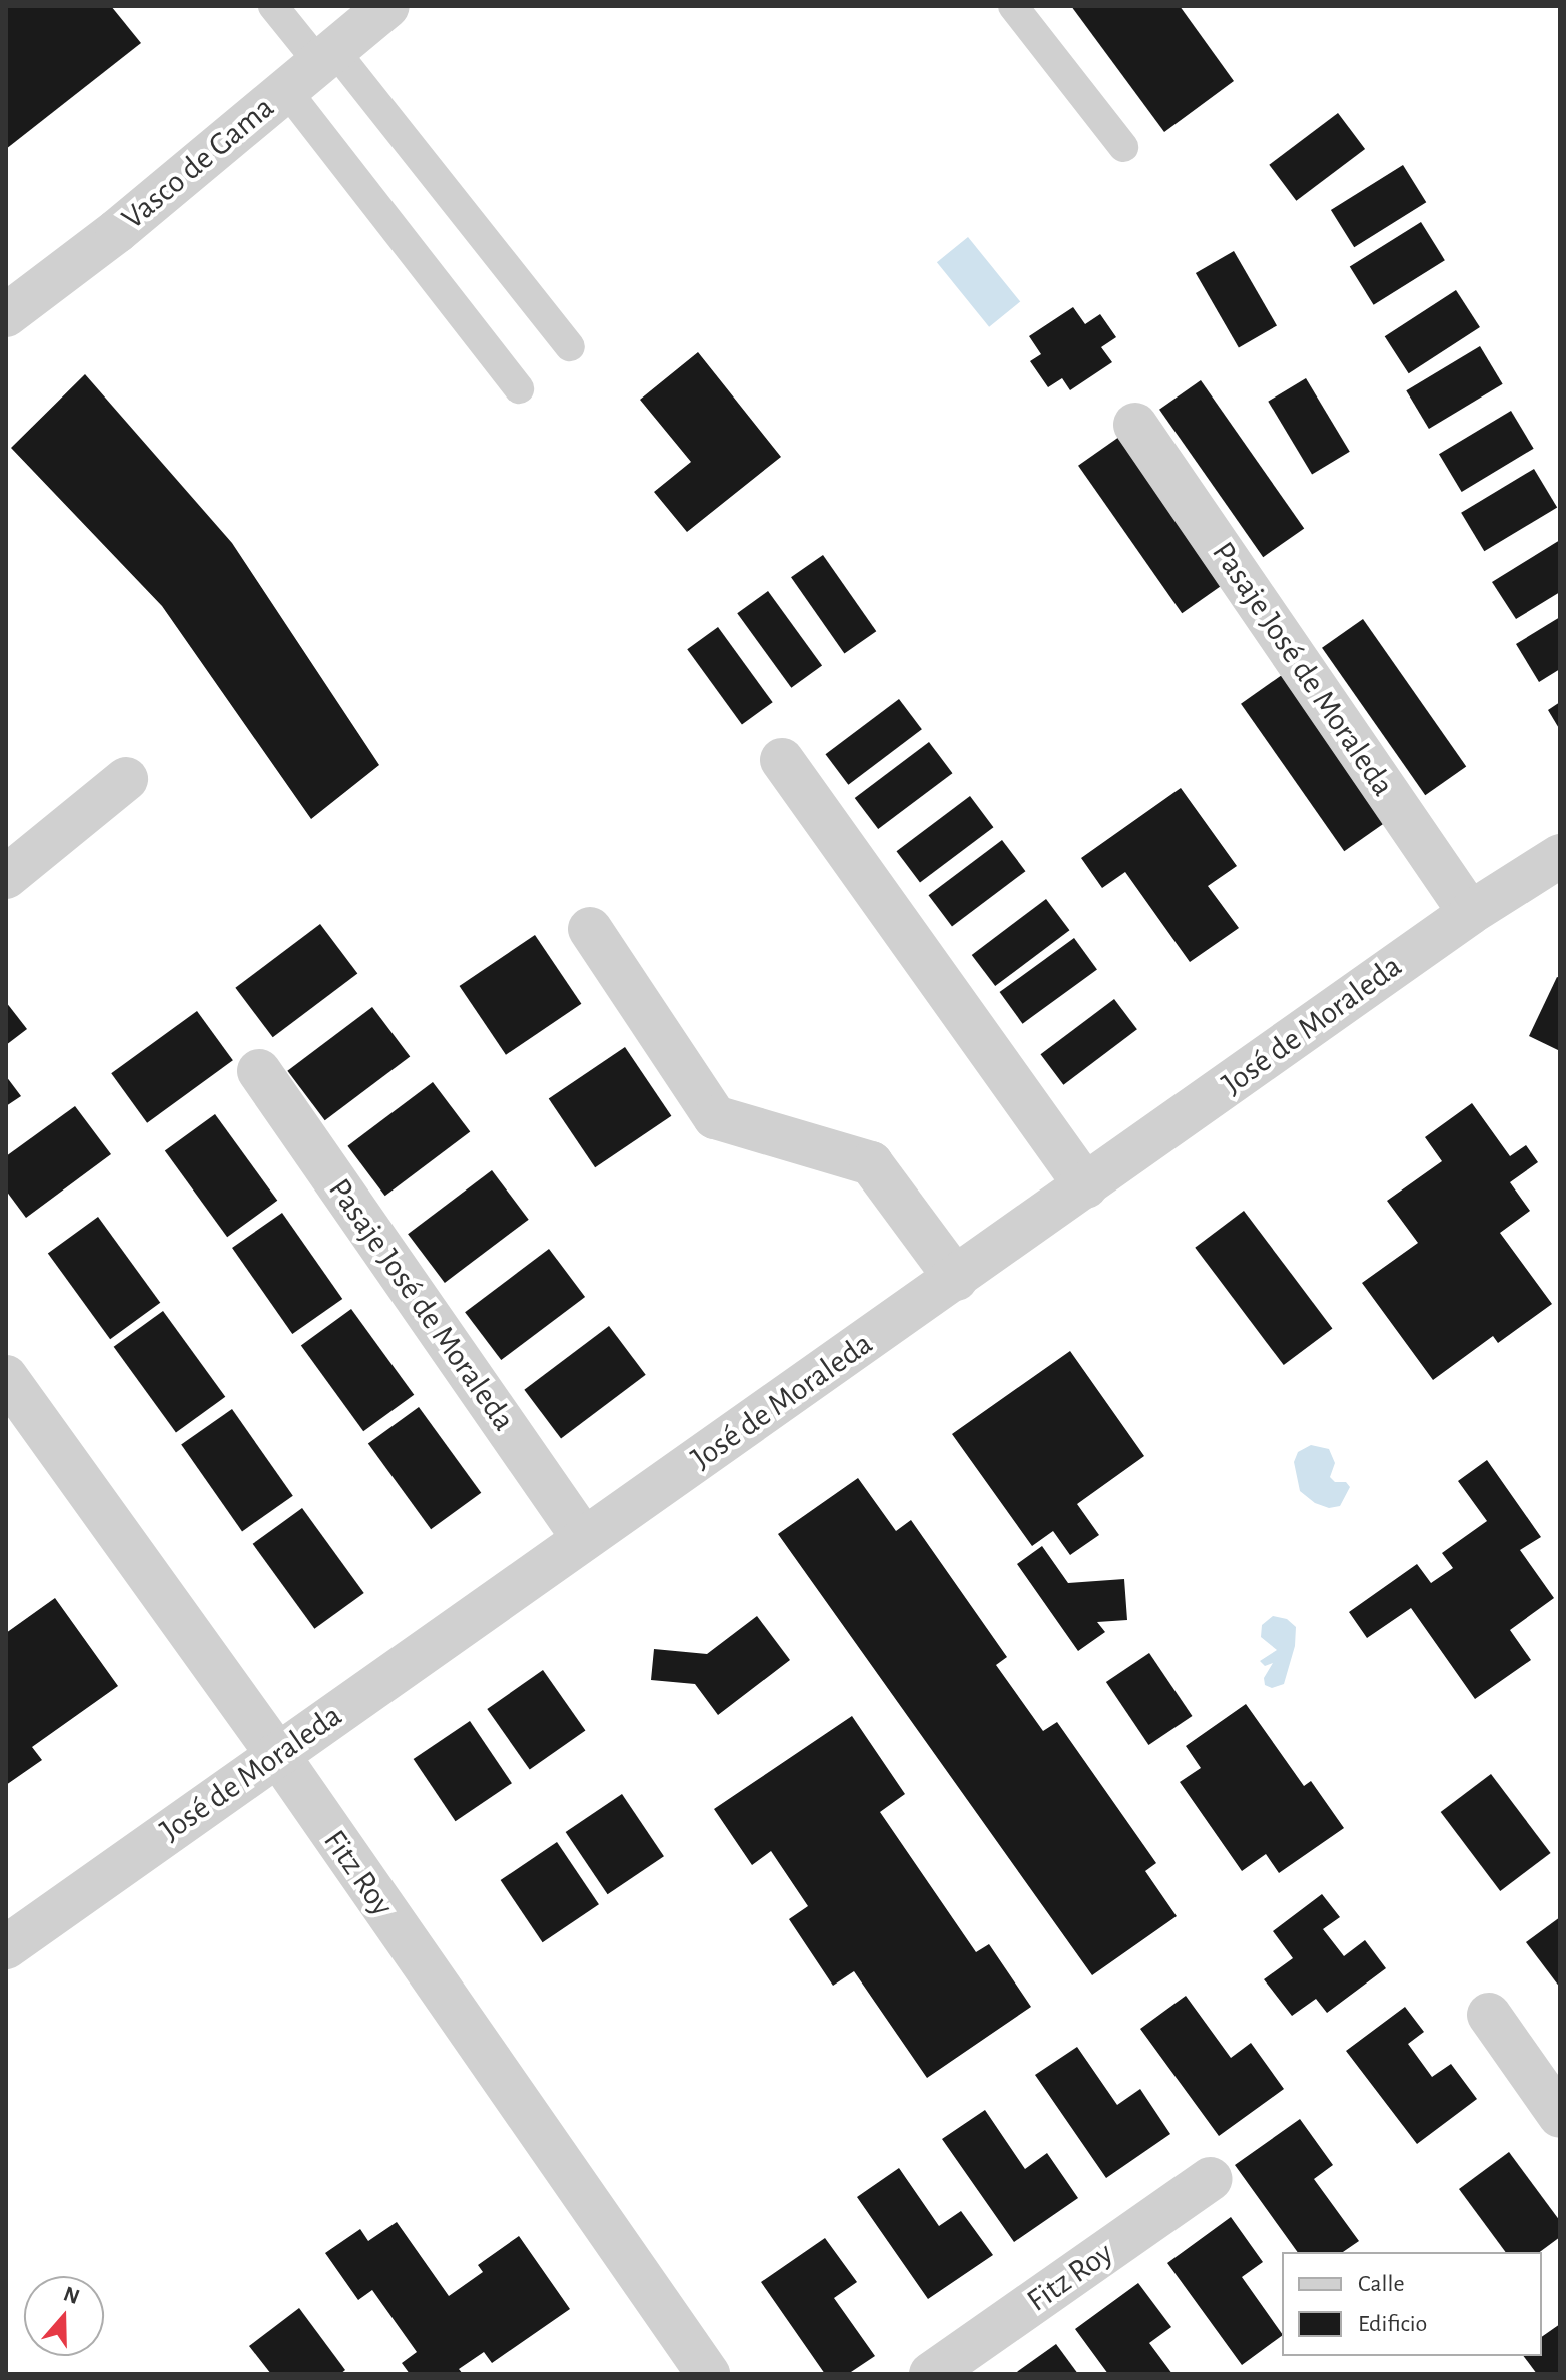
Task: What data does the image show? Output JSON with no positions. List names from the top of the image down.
{
  "streets": {
    "street": [
      "Vasco de Gama",
      "Pasaje José de Moraleda",
      "José de Moraleda",
      "Fitz Roy"
    ]
  },
  "crossings": [
    ["Pasaje José de Moraleda", "José de Moraleda"],
    ["José de Moraleda", "Fitz Roy"]
  ],
  "legend": ["Calle", "Edificio"],
  "north": "top"
}
